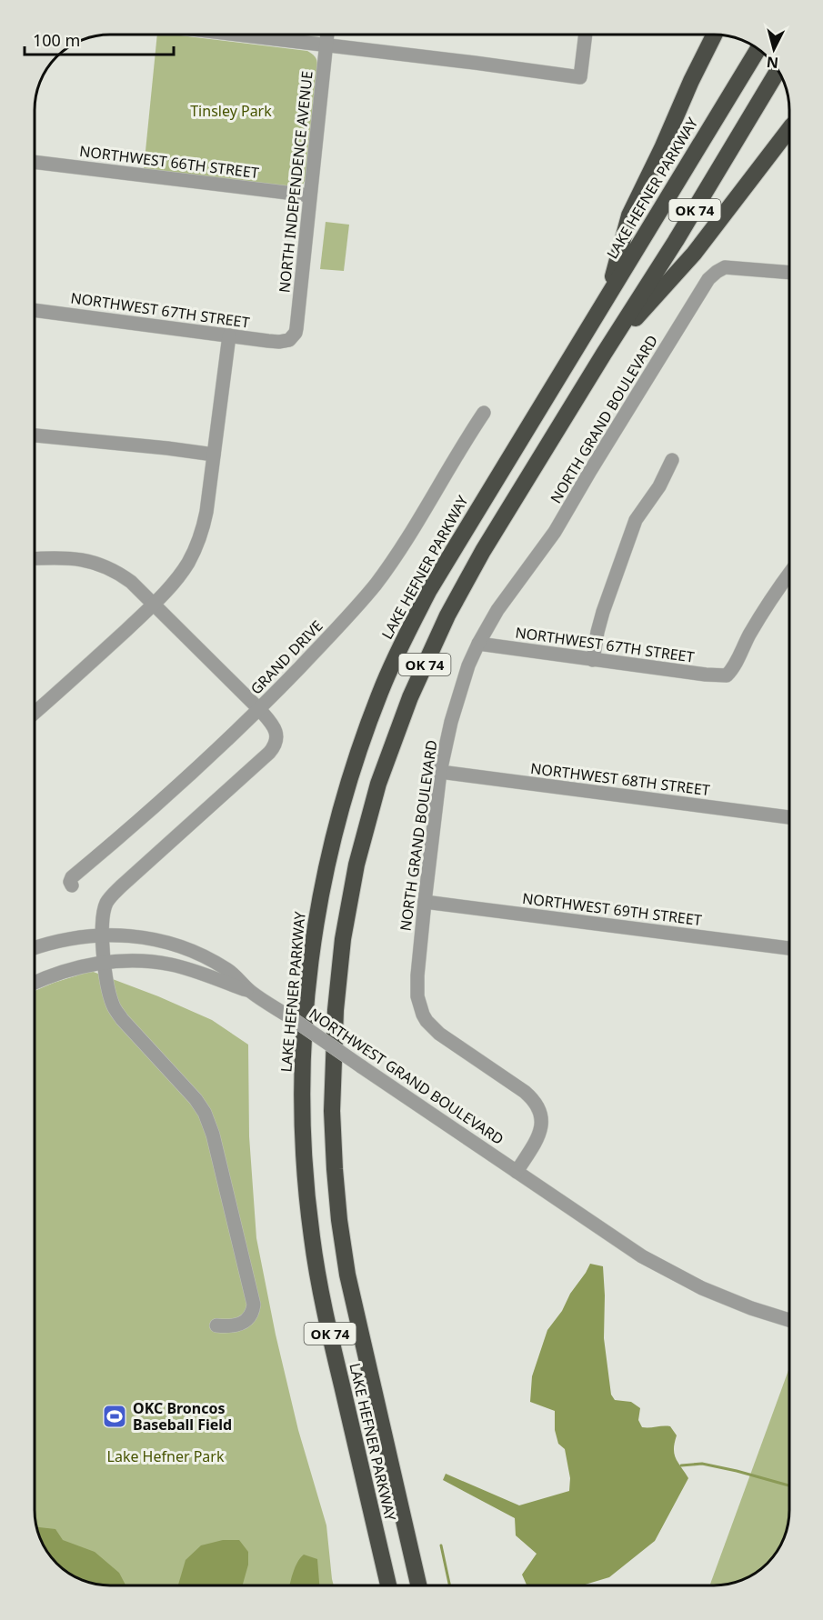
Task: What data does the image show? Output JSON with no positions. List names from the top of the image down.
{
  "streets": {
    "highway": ["LAKE HEFNER PARKWAY", "OK 74"],
    "street": [
      "NORTHWEST 66TH STREET",
      "NORTH INDEPENDENCE AVENUE",
      "NORTHWEST 67TH STREET",
      "NORTH GRAND BOULEVARD",
      "GRAND DRIVE",
      "NORTHWEST 68TH STREET",
      "NORTHWEST 69TH STREET",
      "NORTHWEST GRAND BOULEVARD"
    ]
  },
  "crossings": [
    ["NORTHWEST 66TH STREET", "NORTH INDEPENDENCE AVENUE"],
    ["NORTH INDEPENDENCE AVENUE", "NORTHWEST 67TH STREET"],
    ["NORTHWEST 67TH STREET", "NORTH GRAND BOULEVARD"],
    ["NORTH GRAND BOULEVARD", "NORTHWEST 68TH STREET"],
    ["NORTH GRAND BOULEVARD", "NORTHWEST 69TH STREET"],
    ["NORTH GRAND BOULEVARD", "NORTHWEST GRAND BOULEVARD"]
  ],
  "parks": ["Tinsley Park", "Lake Hefner Park"],
  "places": {
    "sports": ["OKC Broncos Baseball Field"]
  },
  "scale_bar": "100 m",
  "north": "bottom"
}
